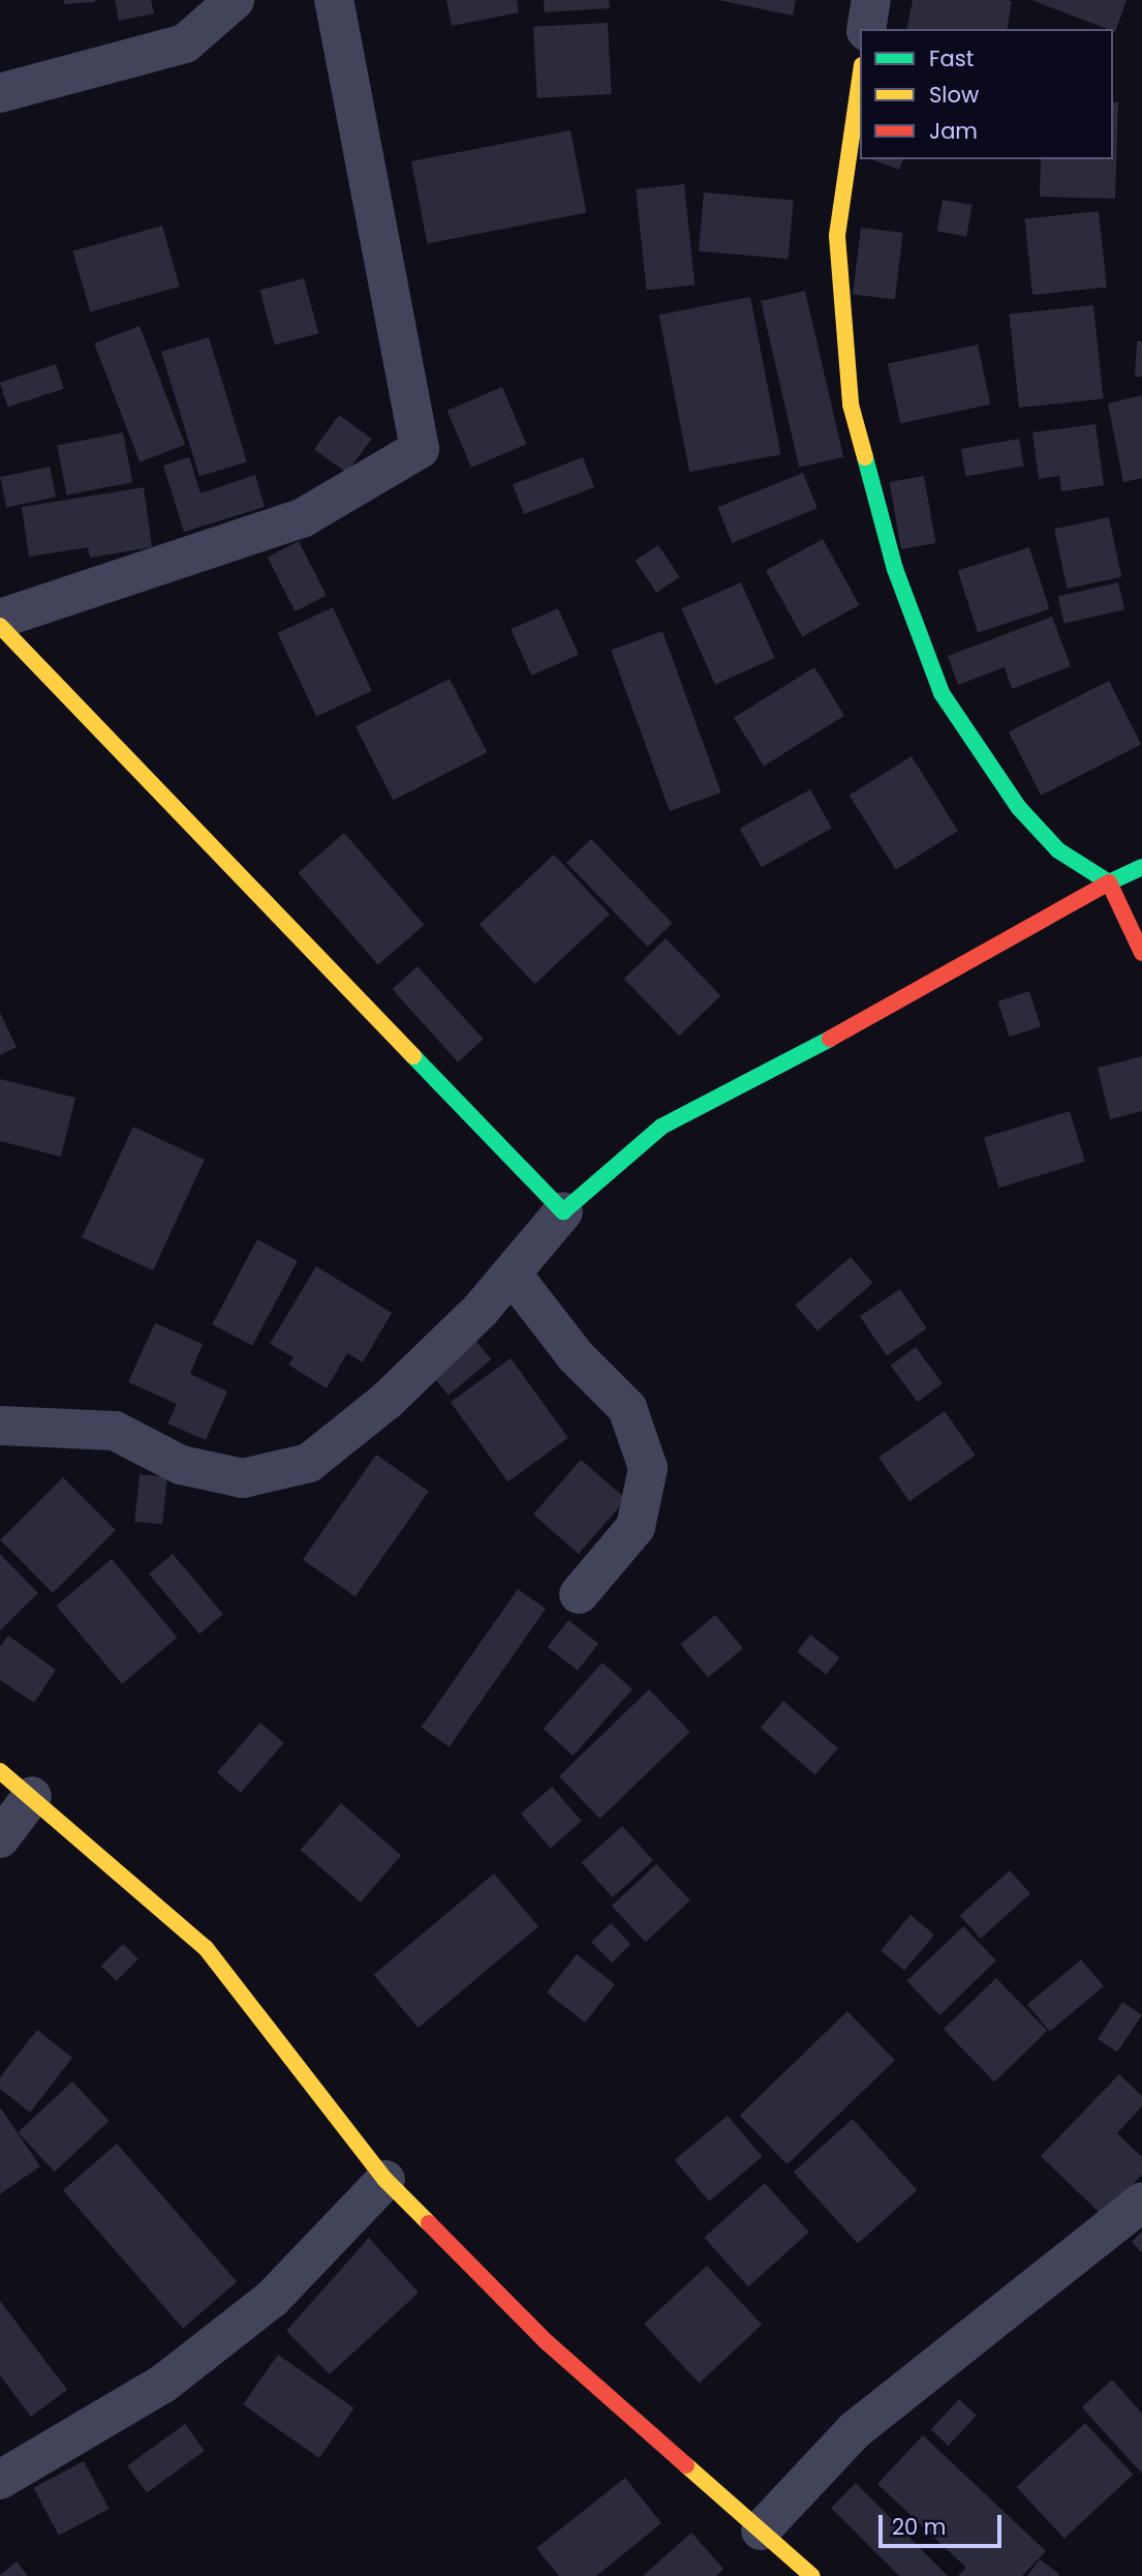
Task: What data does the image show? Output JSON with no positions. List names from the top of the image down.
{
  "legend": ["Fast", "Slow", "Jam"],
  "scale_bar": "20 m"
}
